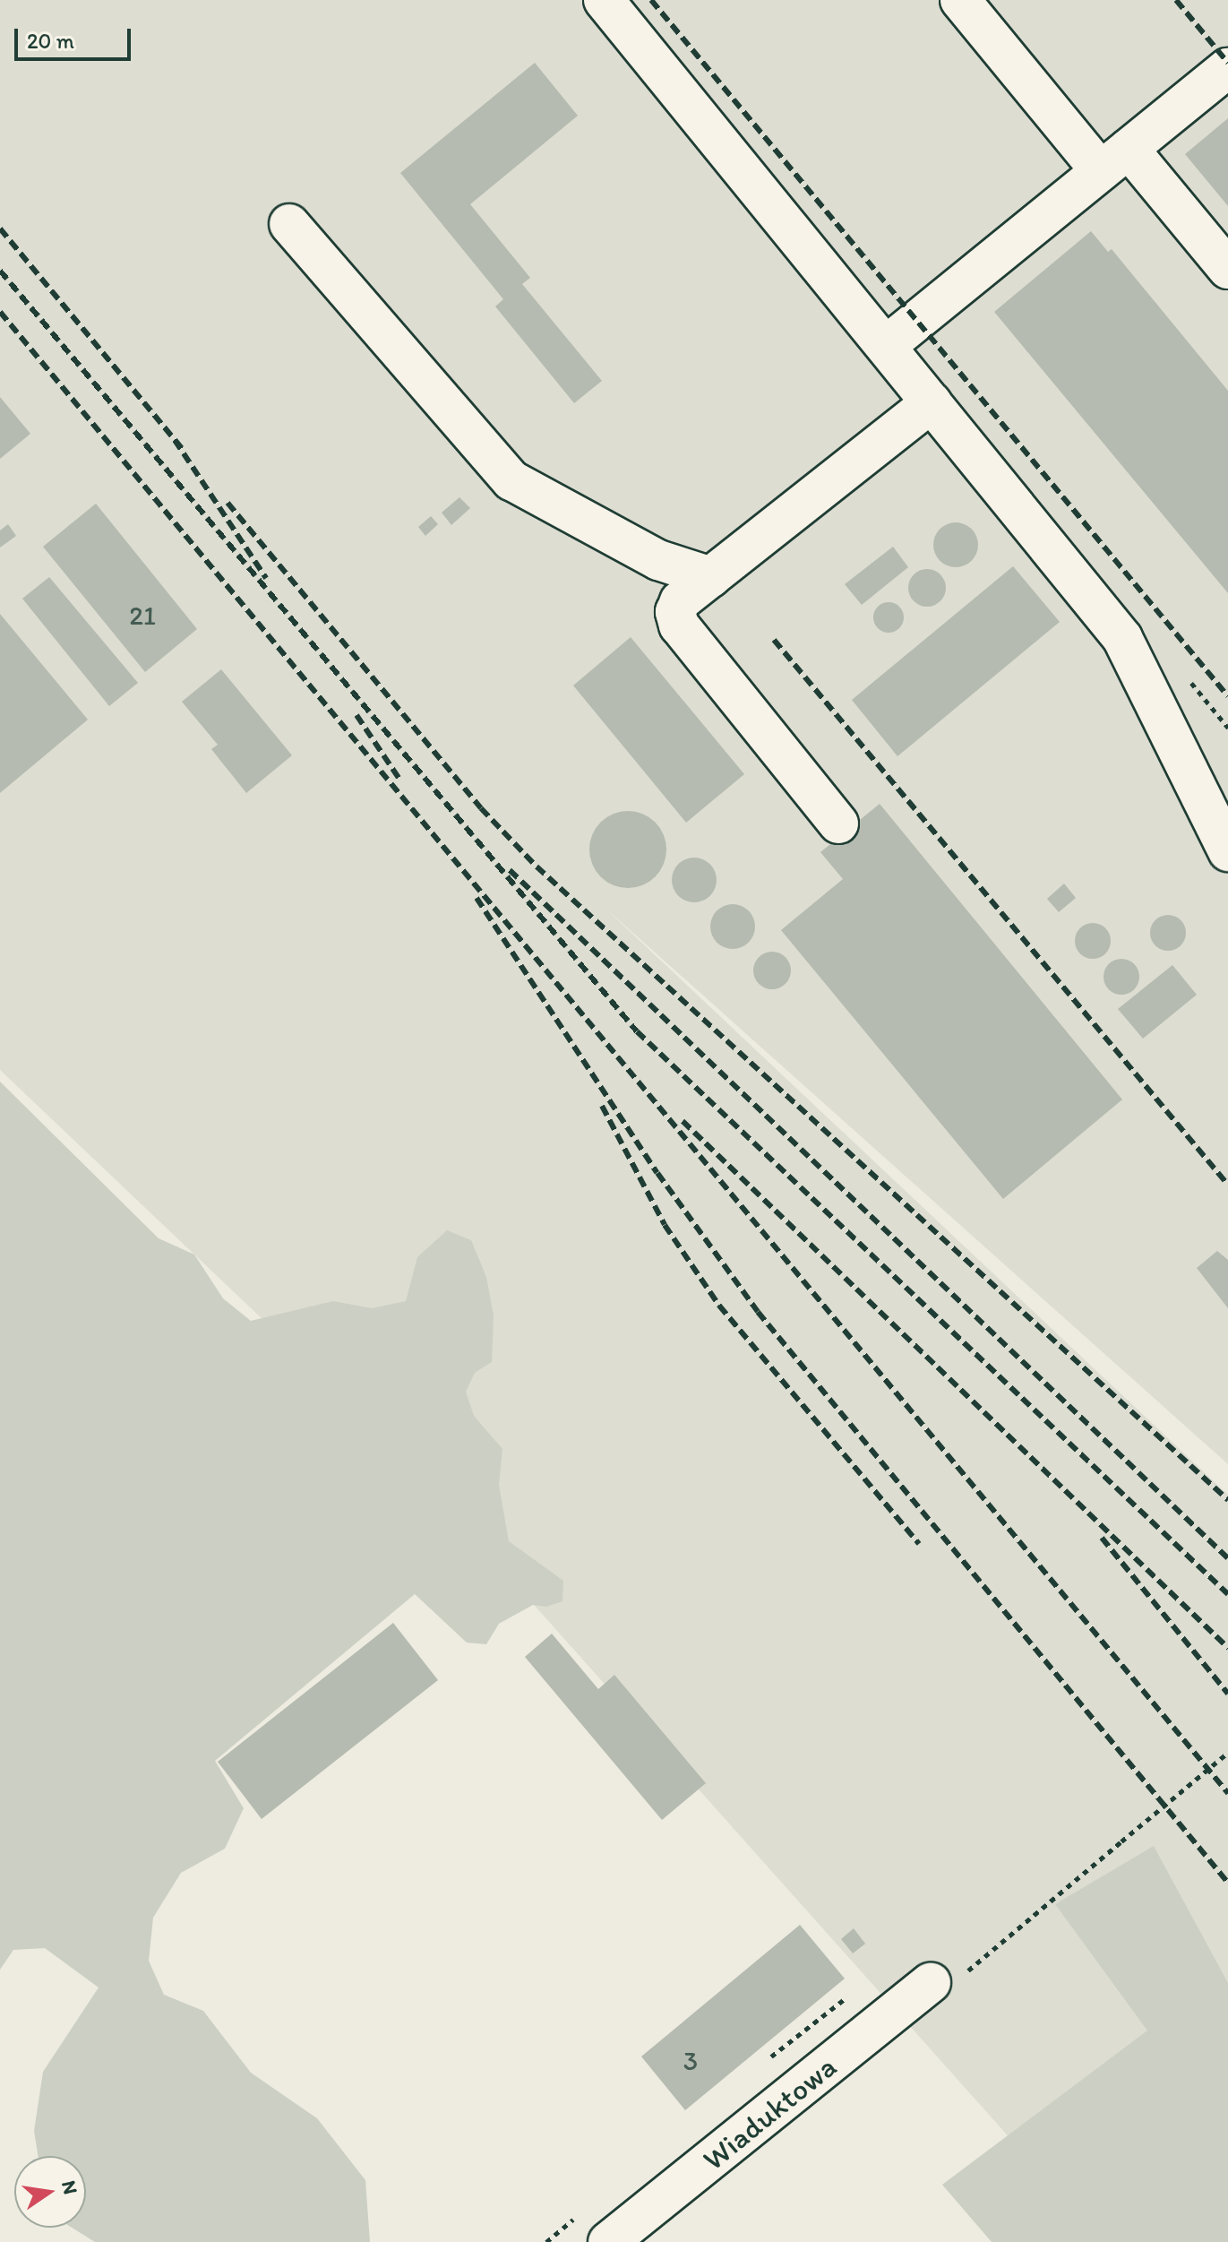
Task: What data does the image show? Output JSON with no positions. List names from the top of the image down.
{
  "streets": {
    "lane": ["Wiaduktowa"]
  },
  "house_numbers": ["21", "3"],
  "scale_bar": "20 m",
  "north": "right"
}
